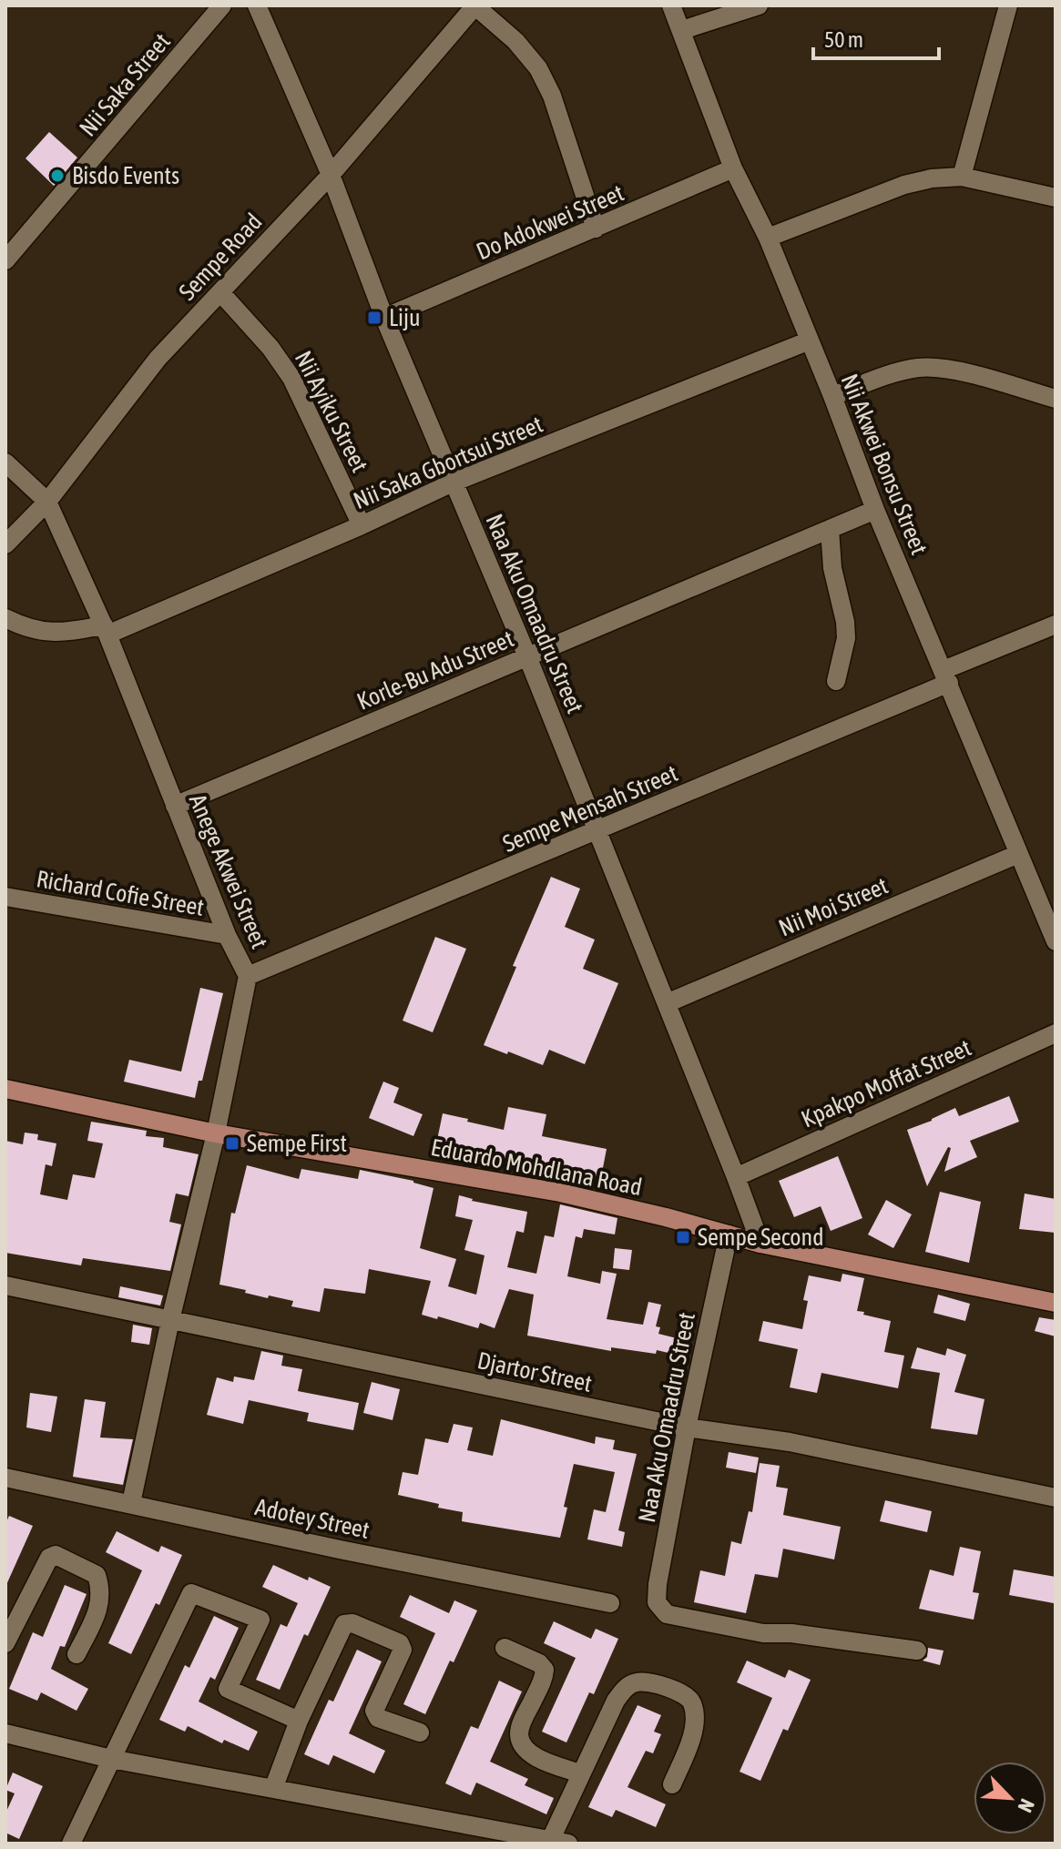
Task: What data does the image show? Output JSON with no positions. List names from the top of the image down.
{
  "streets": {
    "main road": ["Eduardo Mohdlana Road"],
    "street": [
      "Nii Saka Street",
      "Do Adokwei Street",
      "Sempe Road",
      "Nii Ayiku Street",
      "Nii Saka Gbortsui Street",
      "Nii Akwei Bonsu Street",
      "Naa Aku Omaadru Street",
      "Korle-Bu Adu Street",
      "Sempe Mensah Street",
      "Anege Akwei Street",
      "Richard Cofie Street",
      "Nii Moi Street",
      "Kpakpo Moffat Street",
      "Djartor Street",
      "Adotey Street"
    ]
  },
  "crossings": [
    ["Do Adokwei Street", "Nii Akwei Bonsu Street"],
    ["Do Adokwei Street", "Naa Aku Omaadru Street"],
    ["Sempe Road", "Nii Ayiku Street"],
    ["Sempe Road", "Naa Aku Omaadru Street"],
    ["Sempe Road", "Anege Akwei Street"],
    ["Nii Ayiku Street", "Nii Saka Gbortsui Street"],
    ["Nii Saka Gbortsui Street", "Nii Akwei Bonsu Street"],
    ["Nii Saka Gbortsui Street", "Naa Aku Omaadru Street"],
    ["Nii Saka Gbortsui Street", "Anege Akwei Street"],
    ["Nii Akwei Bonsu Street", "Korle-Bu Adu Street"],
    ["Nii Akwei Bonsu Street", "Sempe Mensah Street"],
    ["Nii Akwei Bonsu Street", "Nii Moi Street"],
    ["Naa Aku Omaadru Street", "Korle-Bu Adu Street"],
    ["Naa Aku Omaadru Street", "Sempe Mensah Street"],
    ["Naa Aku Omaadru Street", "Nii Moi Street"],
    ["Naa Aku Omaadru Street", "Kpakpo Moffat Street"],
    ["Naa Aku Omaadru Street", "Eduardo Mohdlana Road"],
    ["Naa Aku Omaadru Street", "Djartor Street"],
    ["Korle-Bu Adu Street", "Anege Akwei Street"],
    ["Sempe Mensah Street", "Anege Akwei Street"],
    ["Anege Akwei Street", "Richard Cofie Street"],
    ["Anege Akwei Street", "Eduardo Mohdlana Road"],
    ["Anege Akwei Street", "Djartor Street"],
    ["Anege Akwei Street", "Adotey Street"]
  ],
  "places": {
    "other": ["Bisdo Events"],
    "transit": ["Liju", "Sempe First", "Sempe Second"]
  },
  "scale_bar": "50 m",
  "north": "bottom right"
}
